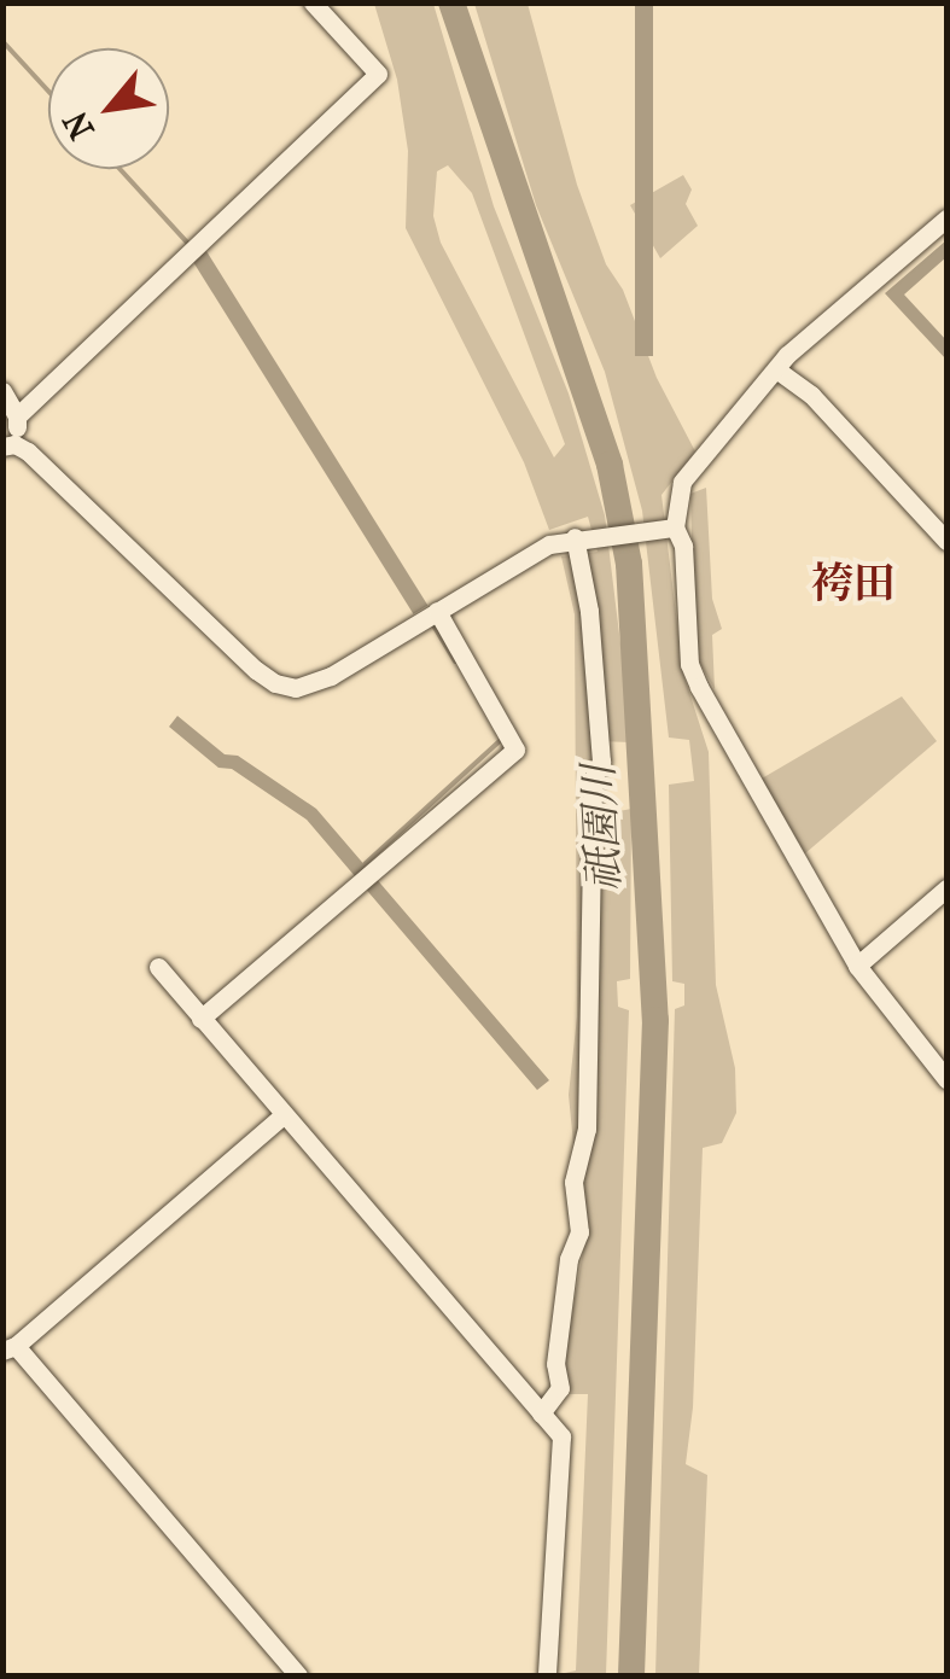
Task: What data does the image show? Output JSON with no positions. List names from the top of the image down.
{
  "districts": ["袴田"],
  "water": ["祇園川"],
  "north": "bottom left"
}
